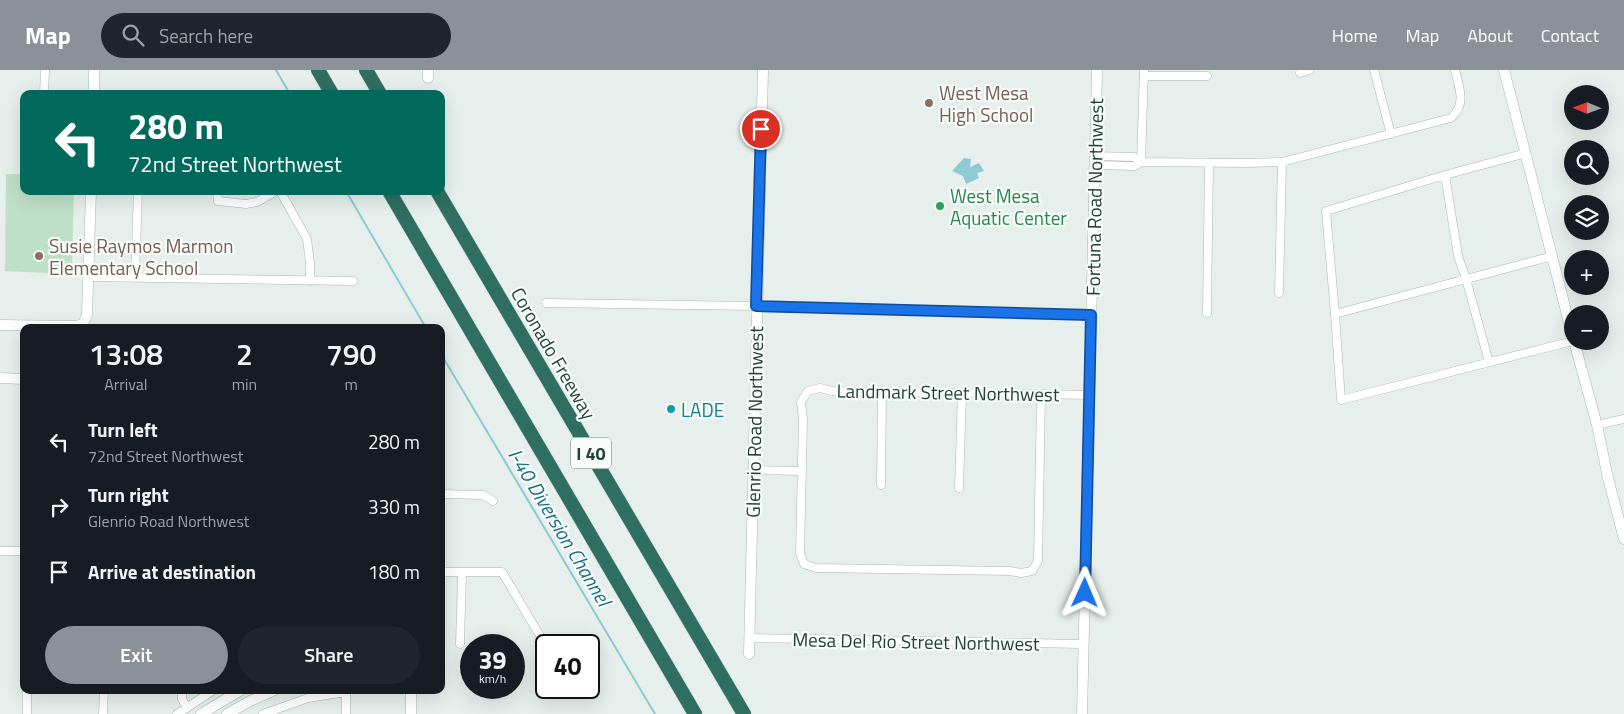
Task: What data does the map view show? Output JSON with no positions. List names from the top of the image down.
{
  "streets": {
    "highway": ["Coronado Freeway", "I 40"],
    "street": [
      "Fortuna Road Northwest",
      "Landmark Street Northwest",
      "Glenrio Road Northwest",
      "Mesa Del Rio Street Northwest"
    ]
  },
  "crossings": [
    ["Fortuna Road Northwest", "Landmark Street Northwest"],
    ["Fortuna Road Northwest", "Mesa Del Rio Street Northwest"],
    ["Glenrio Road Northwest", "Mesa Del Rio Street Northwest"]
  ],
  "water": ["I-40 Diversion Channel"],
  "places": [
    "West Mesa High School",
    "West Mesa Aquatic Center",
    "Susie Raymos Marmon Elementary School",
    "LADE"
  ],
  "north": "left",
  "page": {
    "header": "Map",
    "search": "Search here",
    "nav": [
      "Home",
      "Map",
      "About",
      "Contact"
    ],
    "map_buttons": ["+", "−"],
    "turn": ["280 m", "72nd Street Northwest"],
    "eta": [
      "13:08",
      "Arrival",
      "2",
      "min",
      "790",
      "m"
    ],
    "list": [
      {
        "name": "Turn left",
        "note": "72nd Street Northwest",
        "value": "280 m"
      },
      {
        "name": "Turn right",
        "note": "Glenrio Road Northwest",
        "value": "330 m"
      },
      {
        "name": "Arrive at destination",
        "value": "180 m"
      }
    ],
    "buttons": ["Exit", "Share"],
    "speed": "39 km/h",
    "limit": "40"
  }
}
